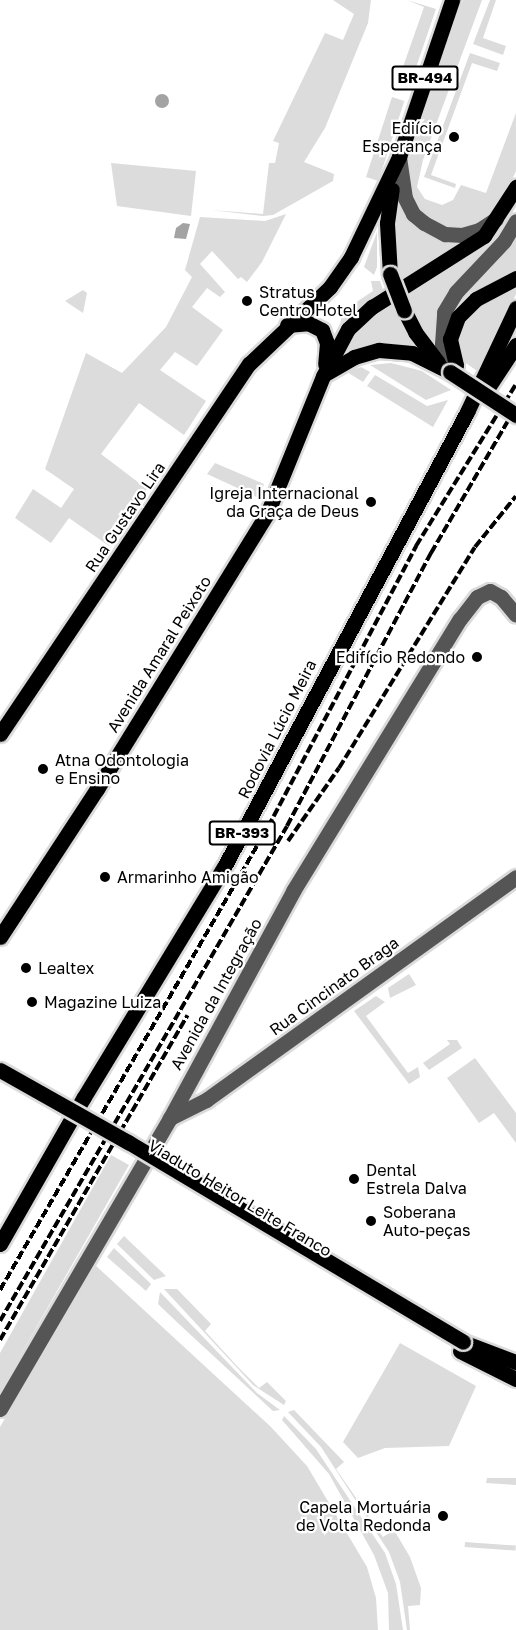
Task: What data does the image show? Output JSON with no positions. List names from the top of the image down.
{
  "streets": {
    "main road": [
      "BR-494",
      "Rua Gustavo Lira",
      "Avenida Amaral Peixoto",
      "Rodovia Lúcio Meira",
      "BR-393",
      "Viaduto Heitor Leite Franco"
    ],
    "street": ["Rua Cincinato Braga", "Avenida da Integração"]
  },
  "crossings": [
    ["BR-494", "Rua Gustavo Lira"],
    ["Rua Cincinato Braga", "Avenida da Integração"]
  ],
  "places": [
    "Ediício Esperança",
    "Stratus Centro Hotel",
    "Igreja Internacional da Graça de Deus",
    "Edifício Redondo",
    "Atna Odontologia e Ensino",
    "Armarinho Amigão",
    "Lealtex",
    "Magazine Luiza",
    "Dental Estrela Dalva",
    "Soberana Auto-peças",
    "Capela Mortuária de Volta Redonda"
  ]
}
